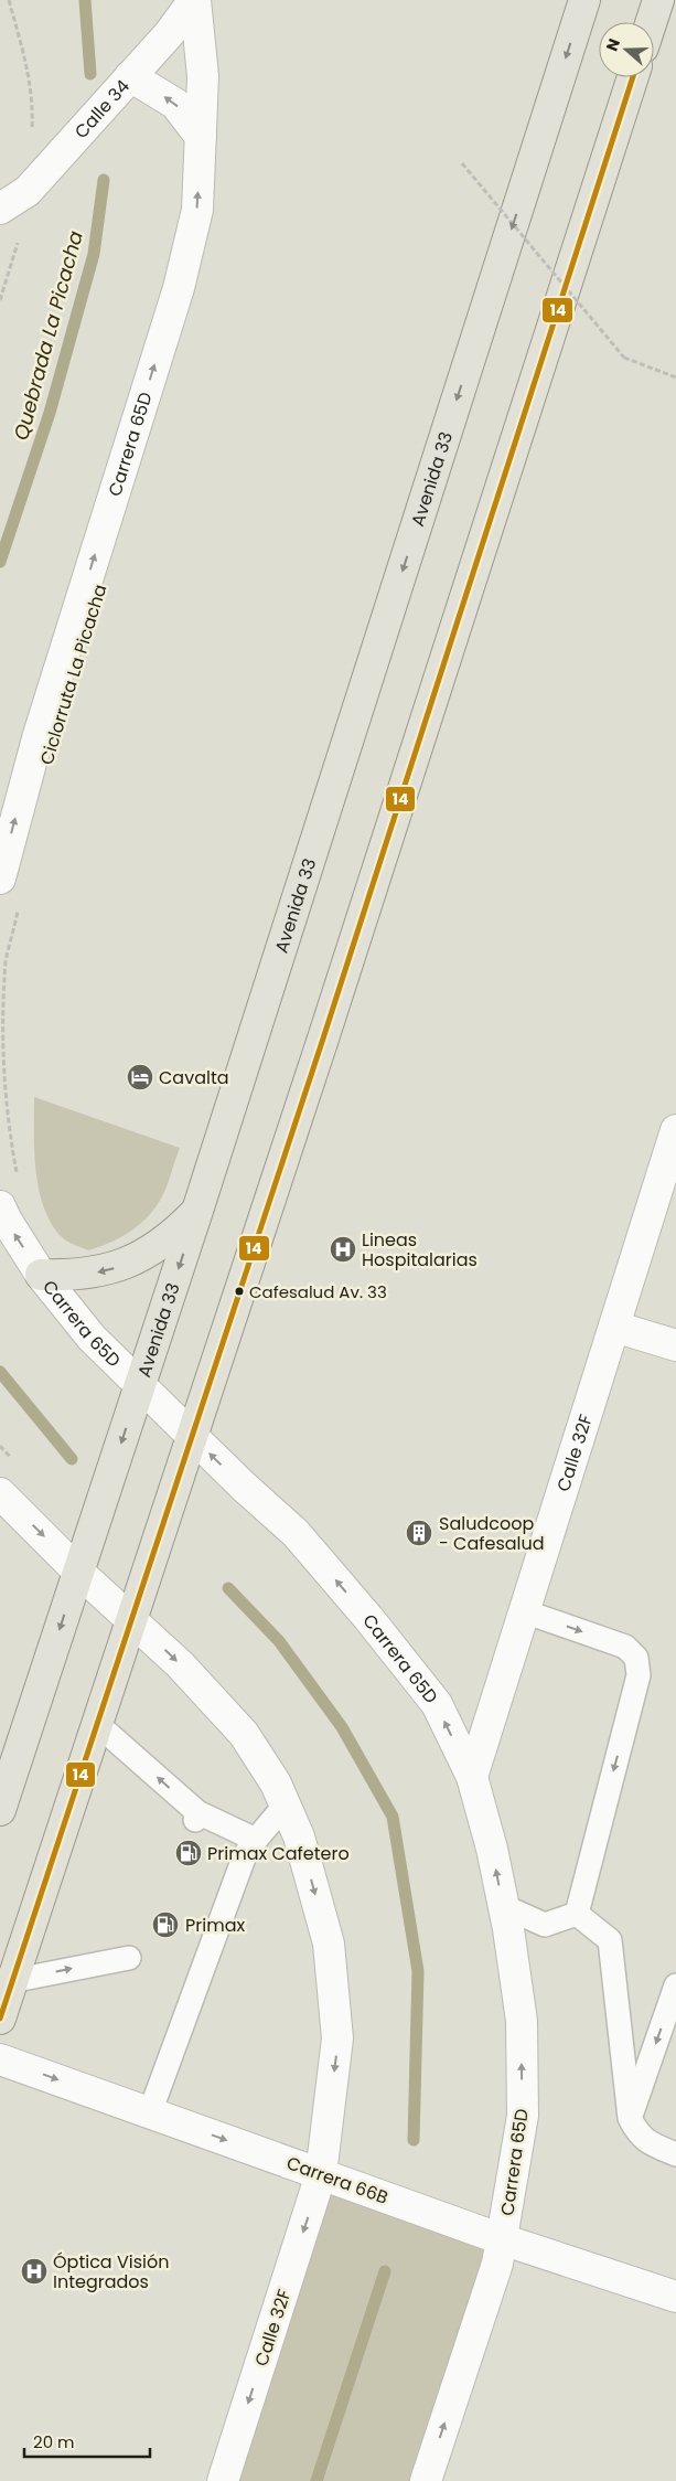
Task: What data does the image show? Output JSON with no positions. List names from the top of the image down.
{
  "streets": {
    "main road": ["Avenida 33"],
    "street": [
      "Calle 34",
      "Carrera 65D",
      "Calle 32F",
      "Carrera 66B"
    ]
  },
  "crossings": [
    ["Calle 34", "Carrera 65D"],
    ["Carrera 65D", "Avenida 33"],
    ["Carrera 65D", "Calle 32F"],
    ["Carrera 65D", "Carrera 66B"],
    ["Calle 32F", "Carrera 66B"]
  ],
  "one_way": ["Carrera 65D", "Carrera 66B"],
  "water": ["Quebrada La Picacha"],
  "places": {
    "hotel": ["Cavalta"],
    "hospital": ["Lineas Hospitalarias", "Óptica Visión Integrados"],
    "other": ["Cafesalud Av. 33"],
    "building": ["Saludcoop - Cafesalud"],
    "fuel station": ["Primax Cafetero", "Primax"]
  },
  "lines": ["transit line 14"],
  "scale_bar": "20 m",
  "north": "left"
}
